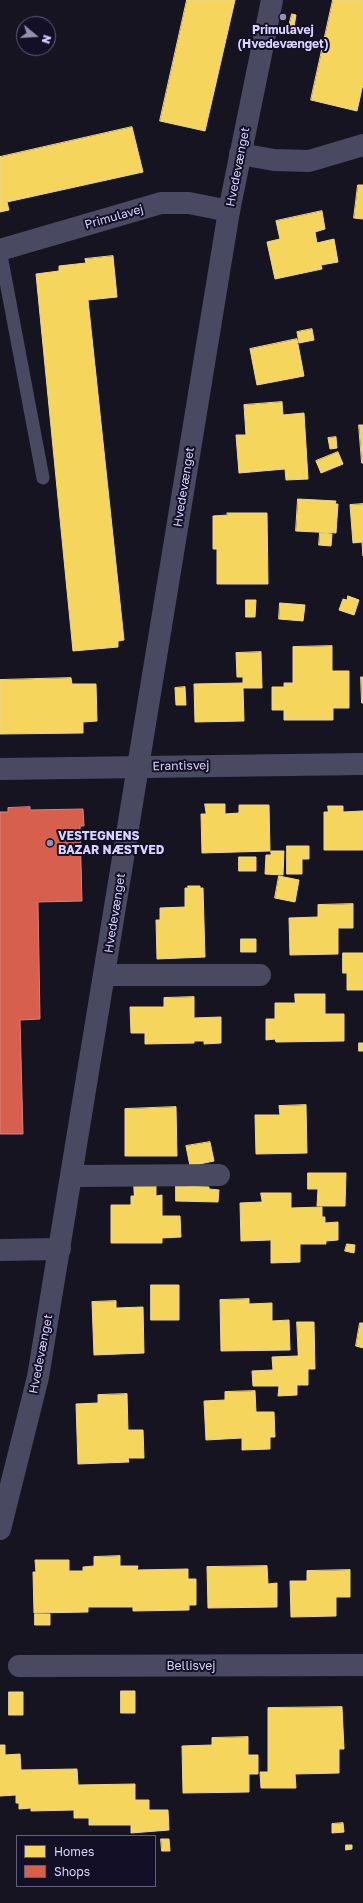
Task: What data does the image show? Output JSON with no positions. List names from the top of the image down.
{
  "streets": {
    "street": [
      "Hvedevænget",
      "Primulavej",
      "Erantisvej",
      "Bellisvej"
    ]
  },
  "crossings": [
    ["Hvedevænget", "Primulavej"],
    ["Hvedevænget", "Erantisvej"]
  ],
  "places": ["Primulavej (Hvedevænget)", "VESTEGNENS BAZAR NÆSTVED"],
  "legend": ["Homes", "Shops"],
  "north": "right"
}
